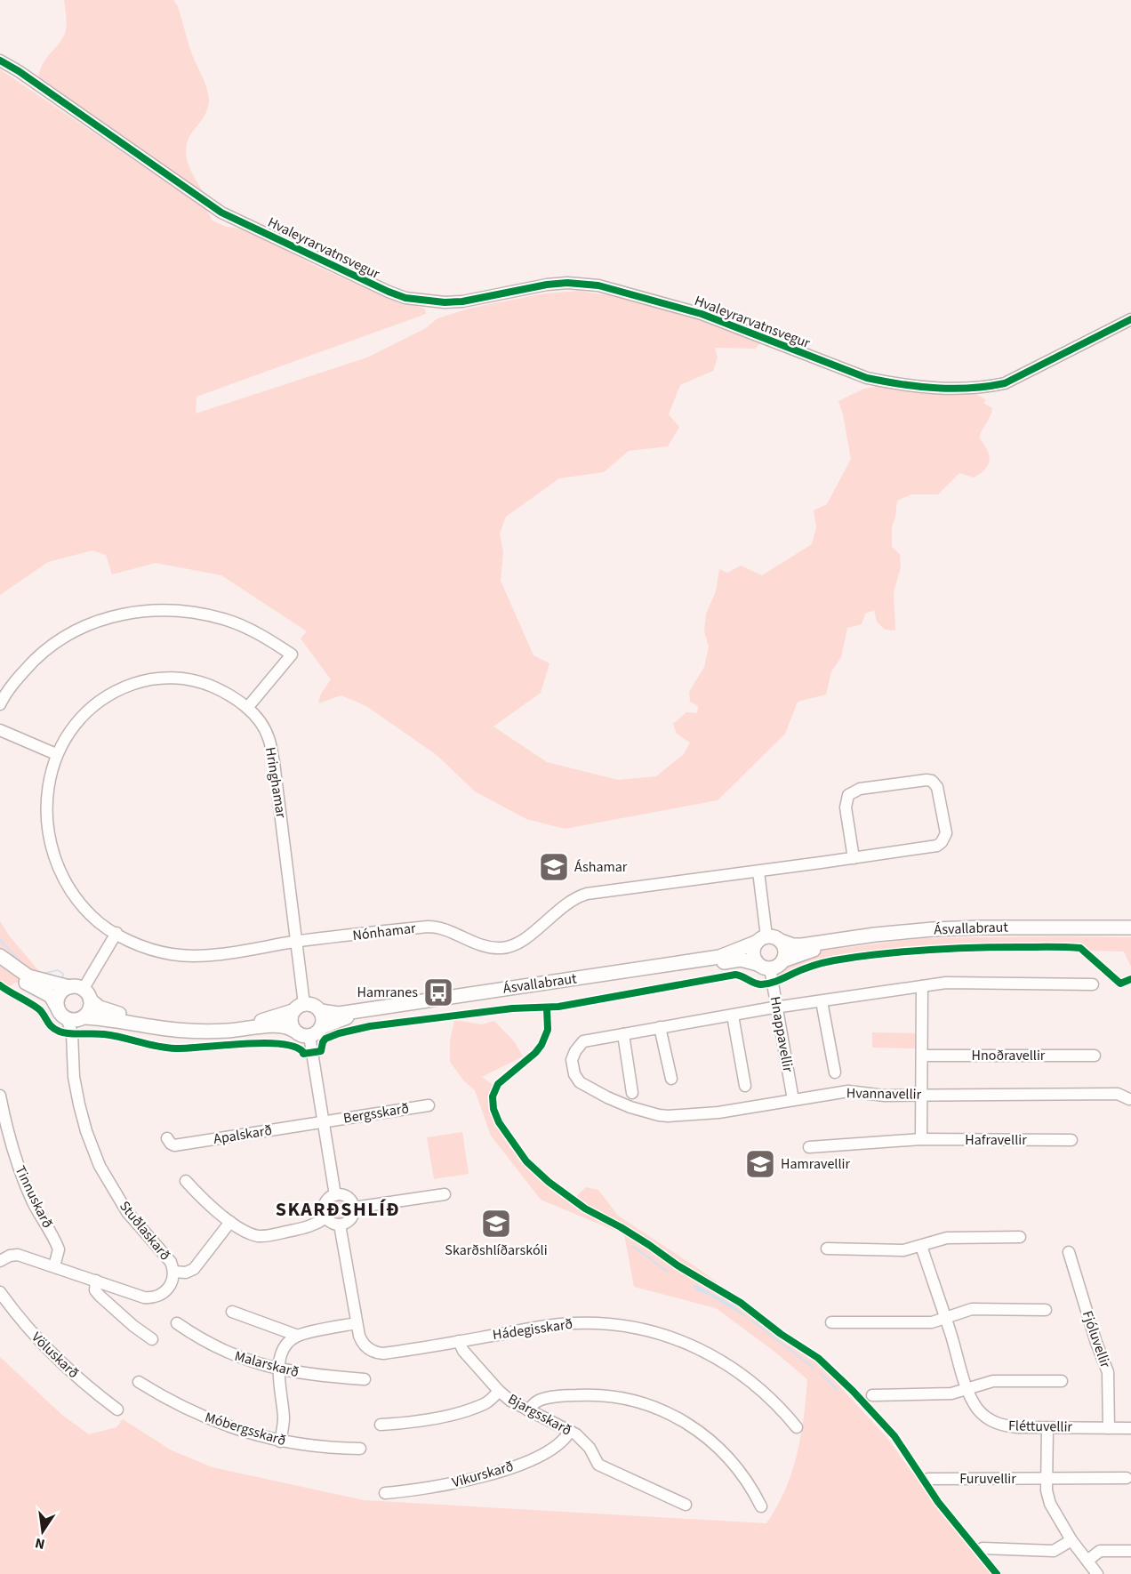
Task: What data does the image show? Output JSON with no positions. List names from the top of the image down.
{
  "streets": {
    "main road": ["Ásvallabraut"],
    "street": [
      "Hvaleyrarvatnsvegur",
      "Hringhamar",
      "Nónhamar",
      "Hnappavellir",
      "Hnoðravellir",
      "Hvannavellir",
      "Bergsskarð",
      "Apalskarð",
      "Hafravellir",
      "Tinnuskarð",
      "Stuðlaskarð",
      "Hádegisskarð",
      "Fjóluvellir",
      "Völuskarð",
      "Malarskarð",
      "Bjargsskarð",
      "Fléttuvellir",
      "Móbergsskarð",
      "Vikurskarð",
      "Furuvellir"
    ]
  },
  "crossings": [
    ["Hringhamar", "Ásvallabraut"],
    ["Hringhamar", "Nónhamar"],
    ["Ásvallabraut", "Hnappavellir"],
    ["Hnappavellir", "Hvannavellir"],
    ["Bergsskarð", "Apalskarð"],
    ["Tinnuskarð", "Stuðlaskarð"],
    ["Hádegisskarð", "Bjargsskarð"],
    ["Fjóluvellir", "Fléttuvellir"],
    ["Bjargsskarð", "Vikurskarð"]
  ],
  "districts": ["SKARÐSHLÍÐ"],
  "places": {
    "school or university": ["Áshamar", "Hamravellir", "Skarðshlíðarskóli"],
    "bus stop": ["Hamranes"]
  },
  "north": "bottom"
}
